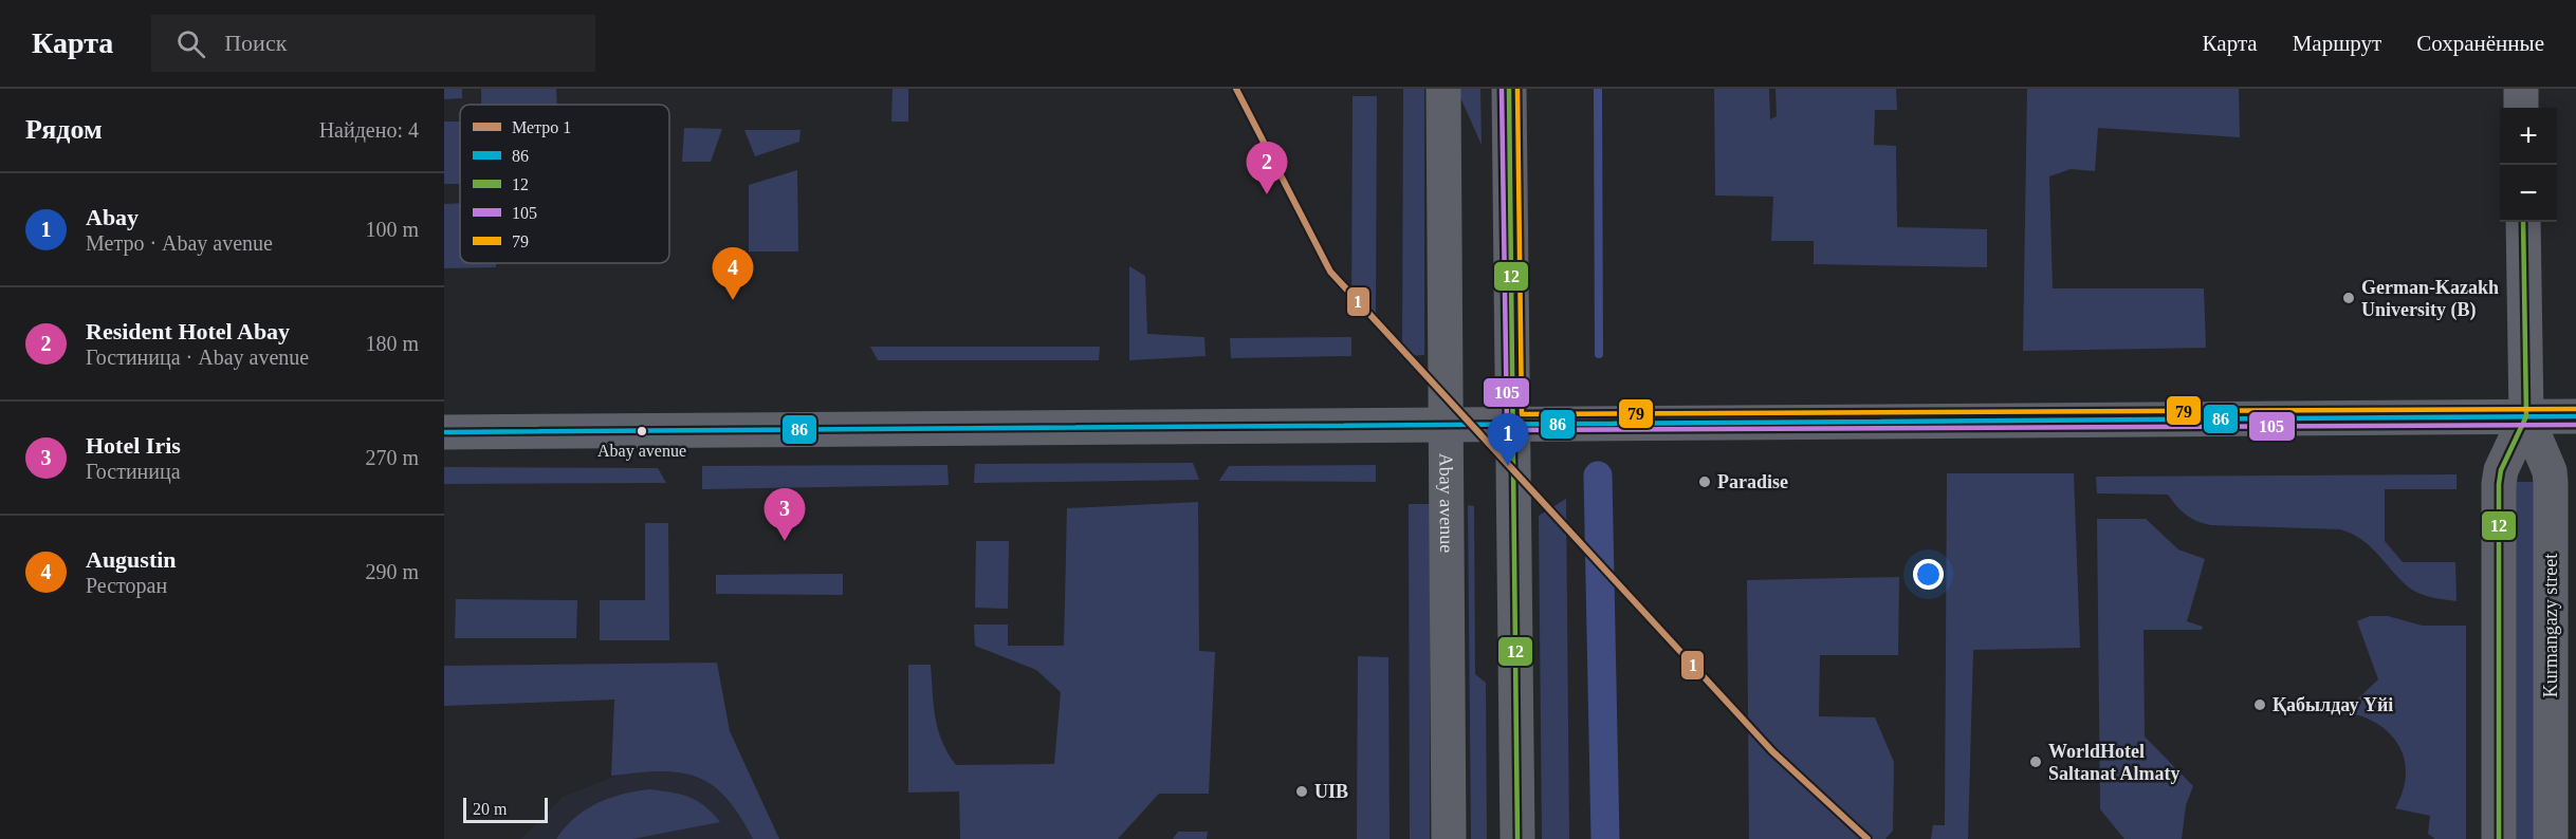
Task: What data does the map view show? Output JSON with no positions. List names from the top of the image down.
{
  "streets": {
    "main road": ["Abay avenue", "Kurmangazy street"]
  },
  "places": [
    "German-Kazakh University (B)",
    "Abay avenue",
    "Paradise",
    "Қабылдау Үйі",
    "WorldHotel Saltanat Almaty",
    "UIB"
  ],
  "lines": [
    "metro line 1",
    "transit line 12",
    "transit line 105",
    "transit line 79",
    "transit line 86"
  ],
  "legend": [
    "Метро 1",
    "86",
    "12",
    "105",
    "79"
  ],
  "scale_bar": "20 m",
  "page": {
    "header": "Карта",
    "search": "Поиск",
    "nav": ["Карта", "Маршрут", "Сохранённые"],
    "heading": ["Рядом", "Найдено: 4"],
    "map_buttons": ["+", "−"],
    "pins": [
      "2",
      "4",
      "1",
      "3"
    ],
    "list": [
      {
        "mark": "1",
        "name": "Abay",
        "note": "Метро · Abay avenue",
        "value": "100 m"
      },
      {
        "mark": "2",
        "name": "Resident Hotel Abay",
        "note": "Гостиница · Abay avenue",
        "value": "180 m"
      },
      {
        "mark": "3",
        "name": "Hotel Iris",
        "note": "Гостиница",
        "value": "270 m"
      },
      {
        "mark": "4",
        "name": "Augustin",
        "note": "Ресторан",
        "value": "290 m"
      }
    ],
    "scale": "20 m"
  }
}
